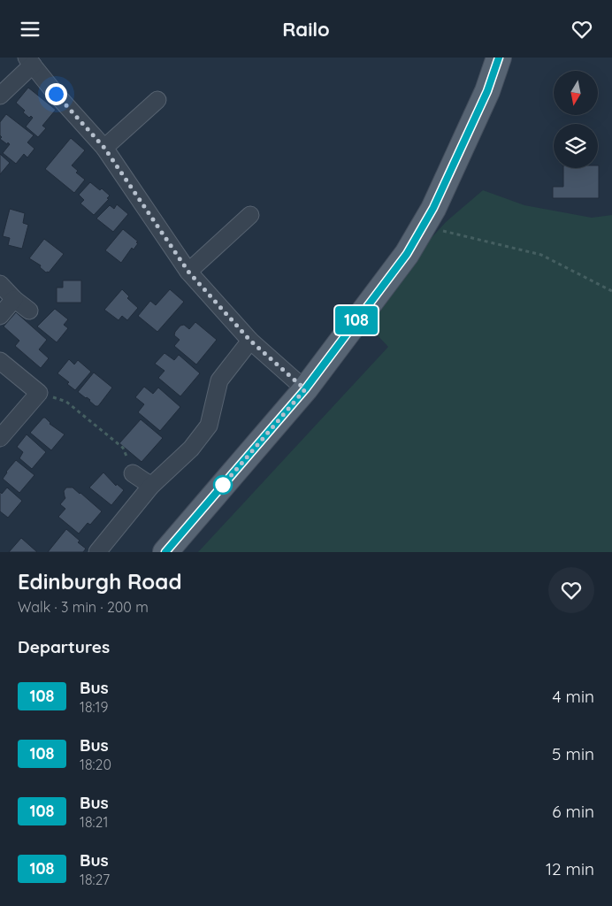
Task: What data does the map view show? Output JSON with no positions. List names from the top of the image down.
{
  "lines": ["bus line 108"],
  "north": "bottom",
  "page": {
    "header": "Railo",
    "on_map": "108",
    "heading": [
      ["Edinburgh Road", "Walk · 3 min · 200 m"],
      "Departures"
    ],
    "list": [
      {
        "mark": "108",
        "name": "Bus",
        "note": "18:19",
        "value": "4 min"
      },
      {
        "mark": "108",
        "name": "Bus",
        "note": "18:20",
        "value": "5 min"
      },
      {
        "mark": "108",
        "name": "Bus",
        "note": "18:21",
        "value": "6 min"
      },
      {
        "mark": "108",
        "name": "Bus",
        "note": "18:27",
        "value": "12 min"
      }
    ]
  }
}
